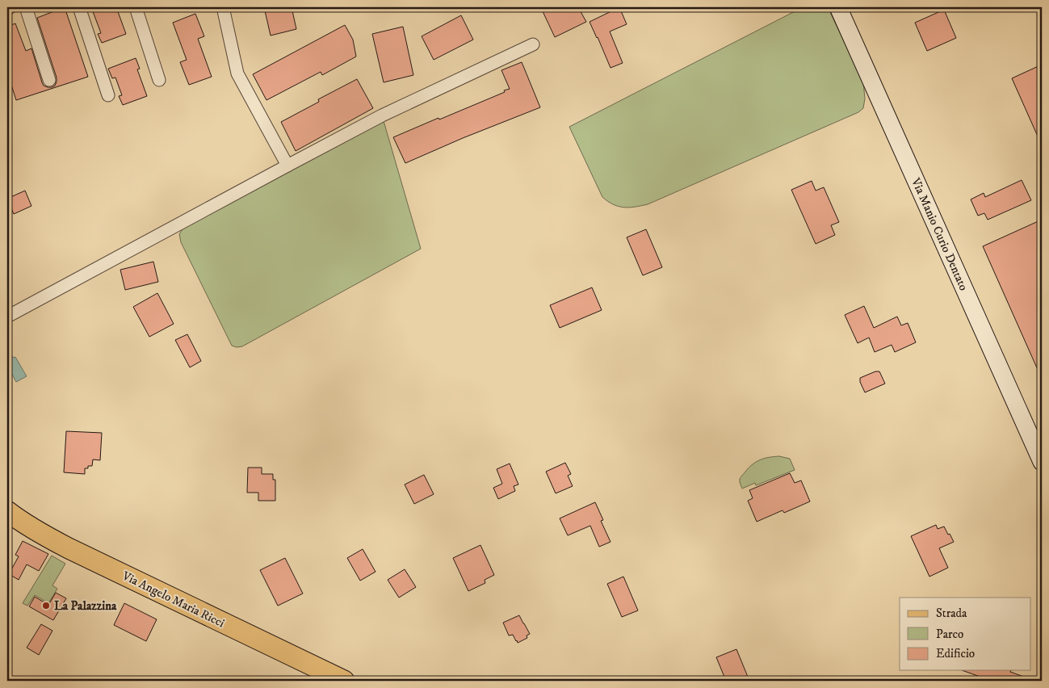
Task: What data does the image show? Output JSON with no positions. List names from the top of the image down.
{
  "streets": {
    "main road": ["Via Manio Curio Dentato", "Via Angelo Maria Ricci"]
  },
  "places": ["La Palazzina"],
  "legend": ["Strada", "Parco", "Edificio"]
}
